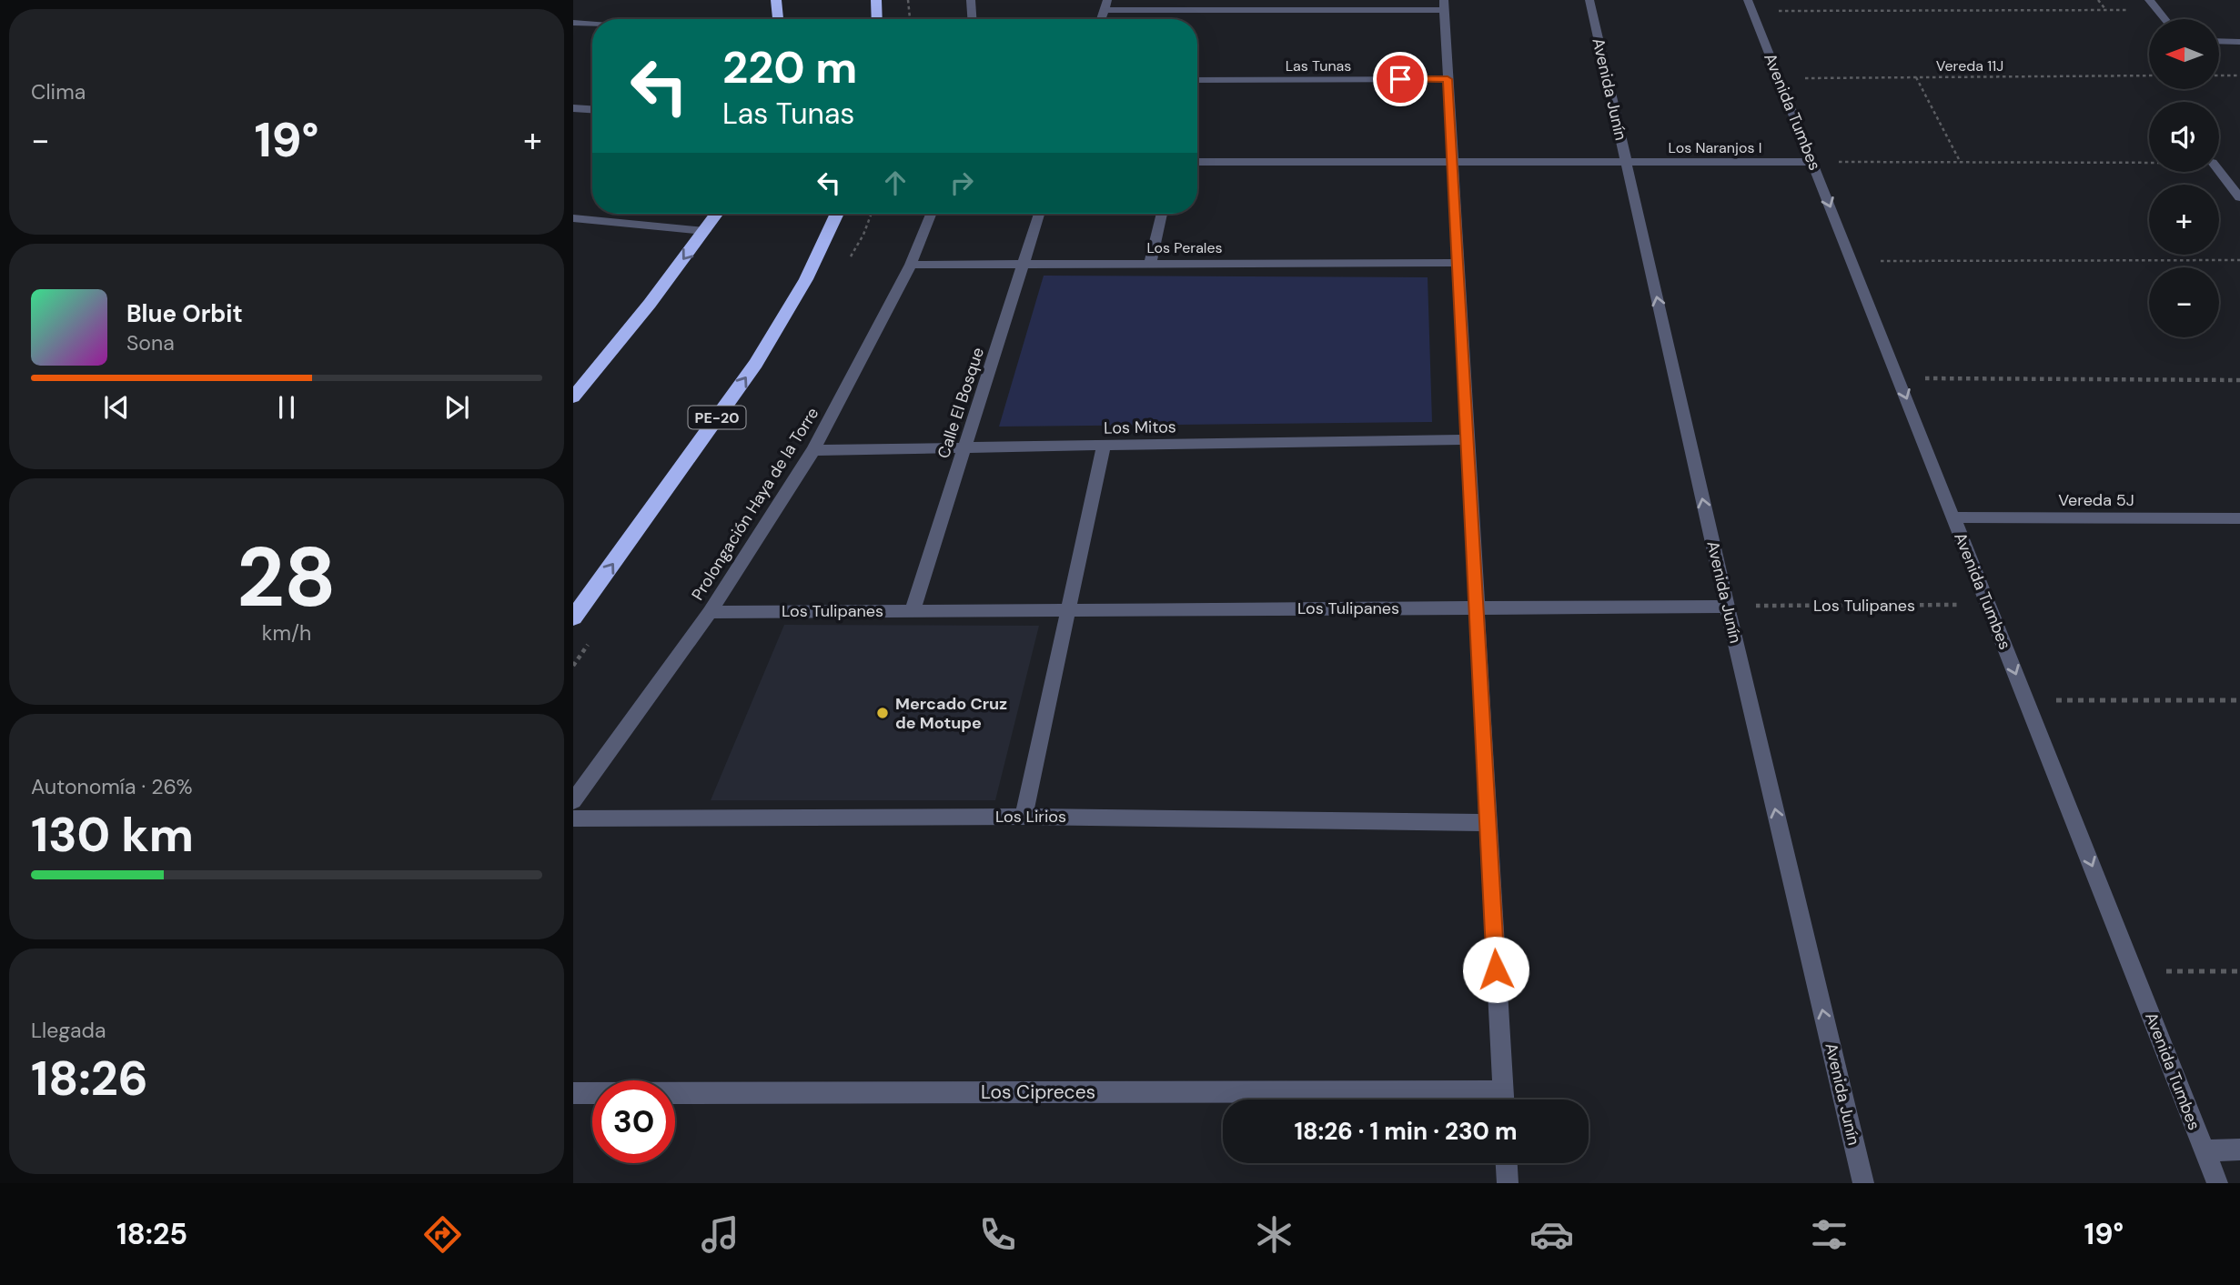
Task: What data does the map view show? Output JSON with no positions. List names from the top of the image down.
{
  "streets": {
    "highway": ["PE-20"],
    "street": [
      "Las Tunas",
      "Avenida Junín",
      "Avenida Tumbes",
      "Los Naranjos I",
      "Los Perales",
      "Calle El Bosque",
      "Los Mitos",
      "Vereda 5J",
      "Prolongación Haya de la Torre",
      "Los Tulipanes",
      "Los Lirios",
      "Los Cipreces"
    ],
    "path": ["Vereda 11J"]
  },
  "crossings": [
    ["Vereda 11J", "Avenida Tumbes"],
    ["Avenida Junín", "Los Naranjos I"],
    ["Avenida Junín", "Los Tulipanes"],
    ["Avenida Tumbes", "Los Naranjos I"],
    ["Avenida Tumbes", "Vereda 5J"],
    ["Avenida Tumbes", "Los Tulipanes"],
    ["Los Perales", "Calle El Bosque"],
    ["Los Perales", "Prolongación Haya de la Torre"],
    ["Calle El Bosque", "Los Mitos"],
    ["Calle El Bosque", "Los Tulipanes"],
    ["Los Mitos", "Prolongación Haya de la Torre"],
    ["Prolongación Haya de la Torre", "Los Tulipanes"]
  ],
  "one_way": ["Avenida Junín", "Avenida Tumbes"],
  "places": ["Mercado Cruz de Motupe"],
  "north": "left",
  "page": {
    "tile": [
      "Clima",
      ["28", "km/h"],
      ["Autonomía · 26%", "130 km"],
      ["Llegada", "18:26"]
    ],
    "map_buttons": ["+", "−"],
    "turn": ["220 m", "Las Tunas"],
    "heat": ["−", "19°", "+"],
    "song": ["Blue Orbit", "Sona"],
    "limit": "30",
    "trip": "18:26 · 1 min · 230 m",
    "tabs": ["18:25", "19°"]
  }
}
